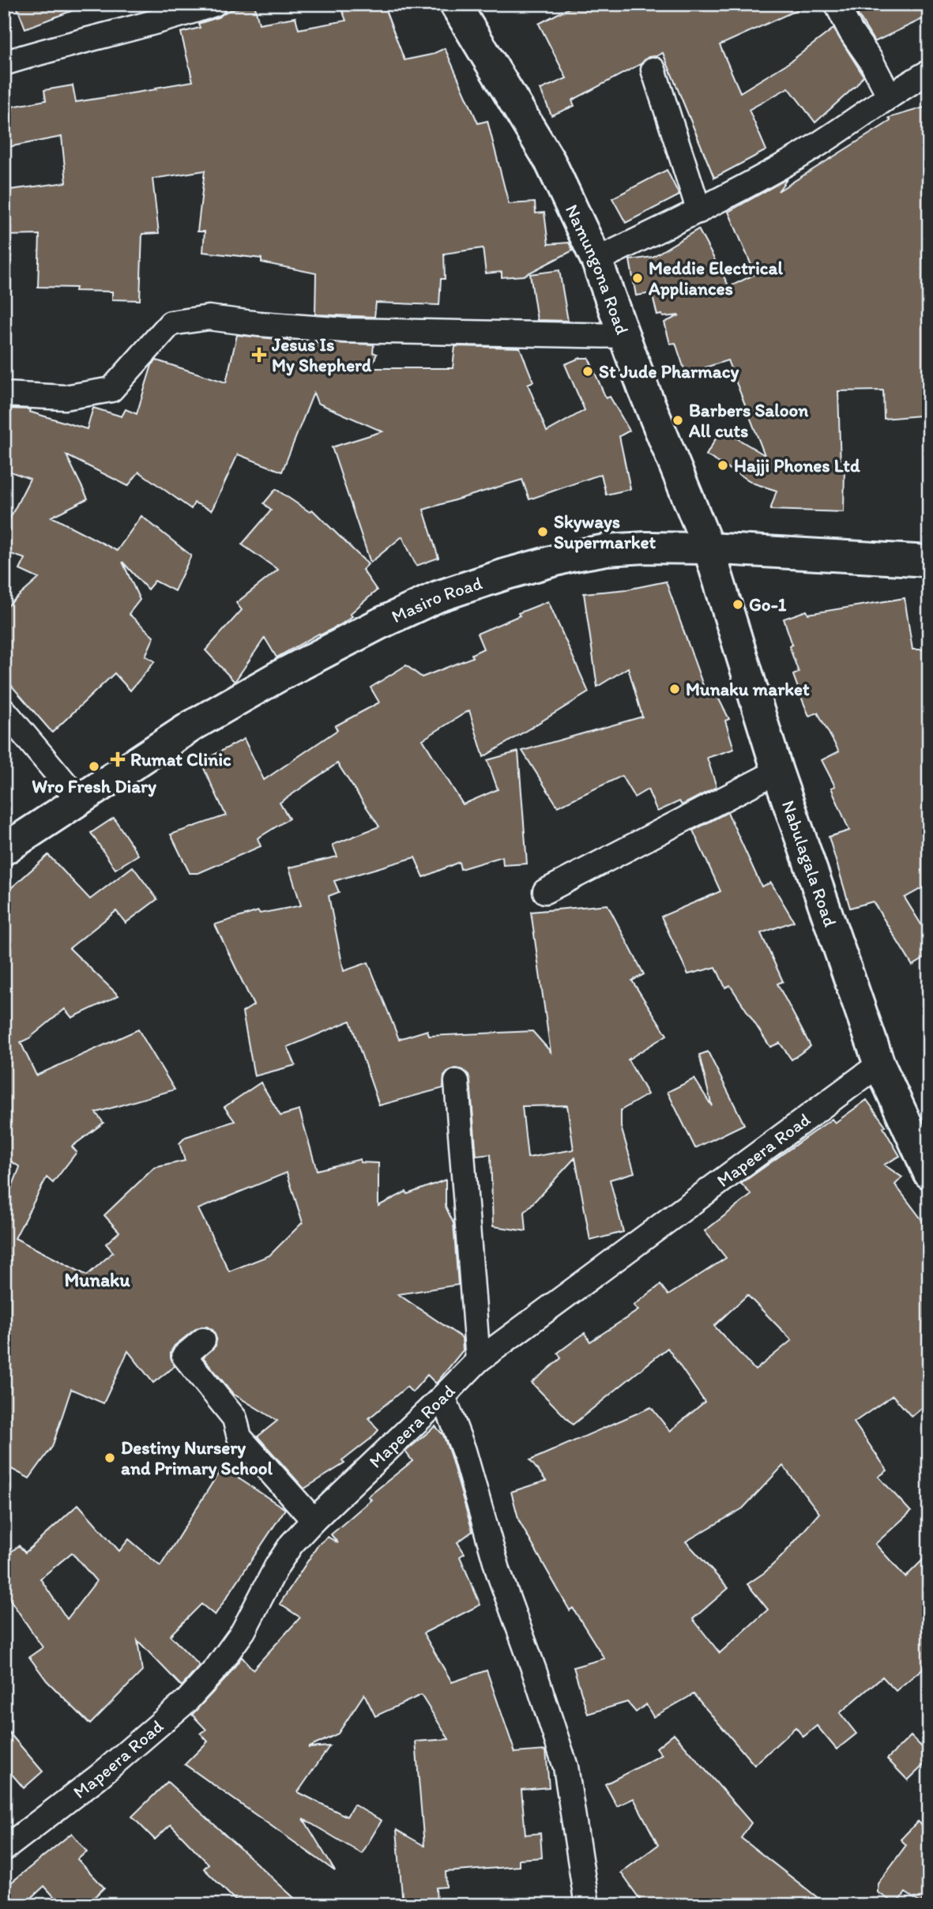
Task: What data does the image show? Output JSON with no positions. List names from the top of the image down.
{
  "streets": {
    "street": [
      "Namungona Road",
      "Masiro Road",
      "Nabulagala Road",
      "Mapeera Road"
    ]
  },
  "crossings": [
    ["Namungona Road", "Masiro Road"],
    ["Namungona Road", "Nabulagala Road"],
    ["Masiro Road", "Nabulagala Road"],
    ["Nabulagala Road", "Mapeera Road"]
  ],
  "districts": ["Munaku"],
  "places": {
    "other": [
      "Meddie Electrical Appliances",
      "St Jude Pharmacy",
      "Barbers Saloon All cuts",
      "Hajji Phones Ltd",
      "Skyways Supermarket",
      "Go-1",
      "Munaku market",
      "Wro Fresh Diary",
      "Destiny Nursery and Primary School"
    ],
    "health": ["Jesus Is My Shepherd", "Rumat Clinic"]
  }
}
